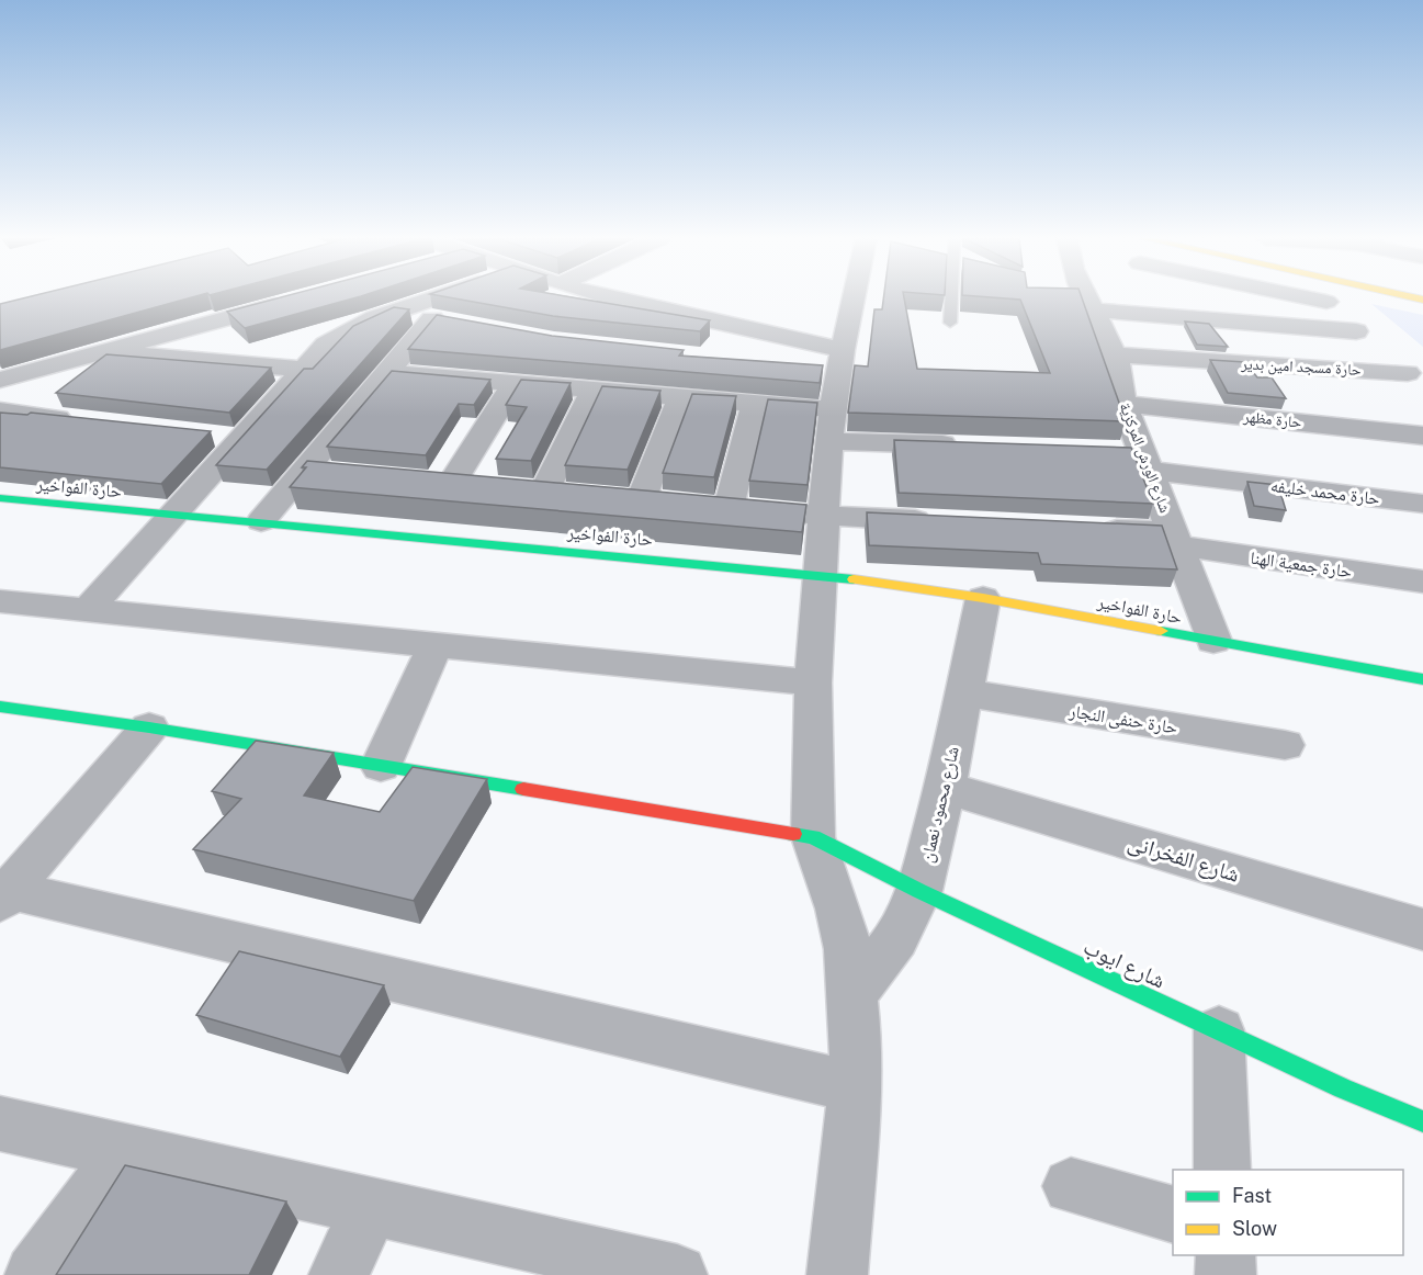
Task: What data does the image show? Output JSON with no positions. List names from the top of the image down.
{
  "streets": {
    "street": [
      "حارة مسجد امين بدير",
      "حارة مظهر",
      "شارع الورش المركزية",
      "حارة الفواخير",
      "حارة محمد خليفه",
      "حارة جمعية الهنا",
      "حارة حنفى النجار",
      "شارع محمود نعمان",
      "شارع الفخرانى",
      "شارع ايوب"
    ]
  },
  "crossings": [
    ["حارة مسجد امين بدير", "شارع الورش المركزية"],
    ["حارة مظهر", "شارع الورش المركزية"],
    ["شارع الورش المركزية", "حارة الفواخير"],
    ["شارع الورش المركزية", "حارة محمد خليفه"],
    ["شارع الورش المركزية", "حارة جمعية الهنا"],
    ["حارة الفواخير", "شارع محمود نعمان"],
    ["حارة حنفى النجار", "شارع محمود نعمان"],
    ["شارع محمود نعمان", "شارع الفخرانى"],
    ["شارع محمود نعمان", "شارع ايوب"]
  ],
  "legend": ["Fast", "Slow"]
}
